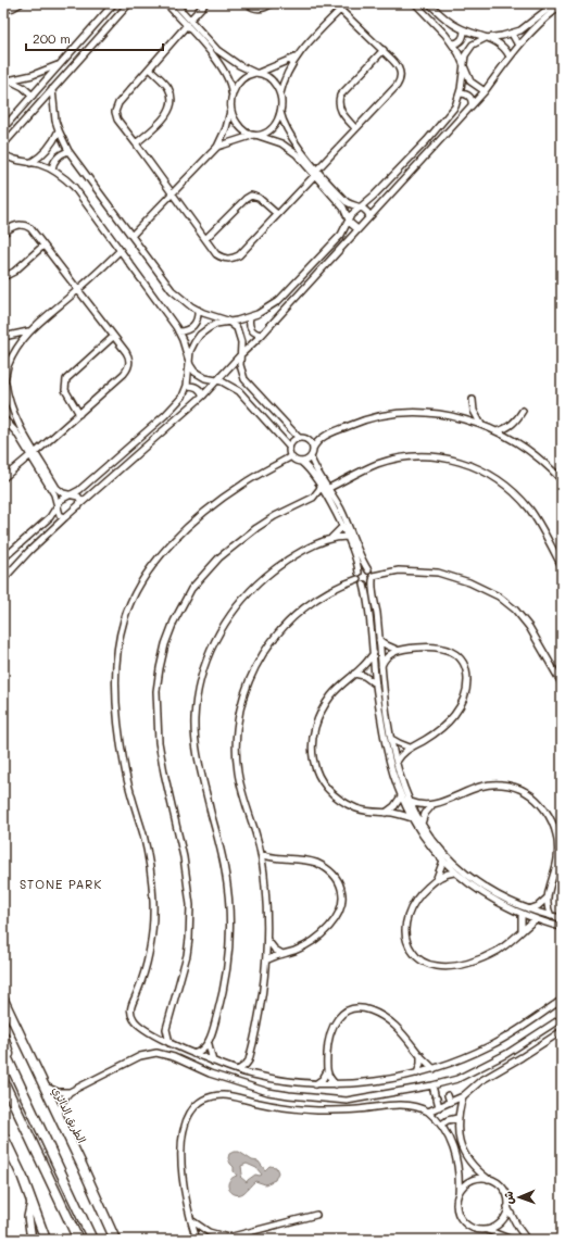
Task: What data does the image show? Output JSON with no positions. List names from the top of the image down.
{
  "streets": {
    "highway": ["الطريق الدائري"]
  },
  "districts": ["STONE PARK"],
  "scale_bar": "200 m",
  "north": "left"
}
